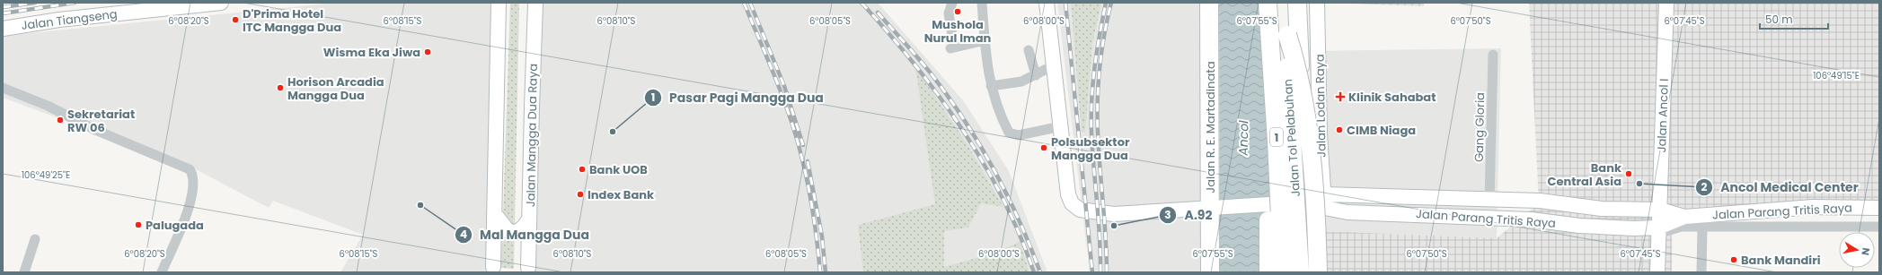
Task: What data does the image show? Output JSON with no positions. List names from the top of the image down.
{
  "streets": {
    "highway": [
      "Jalan Lodan Raya",
      "Jalan R. E. Martadinata",
      "1",
      "Jalan Tol Pelabuhan"
    ],
    "street": [
      "Jalan Tiangseng",
      "Jalan Ancol I",
      "Gang Gloria",
      "Jalan Mangga Dua Raya",
      "Jalan Parang Tritis Raya"
    ]
  },
  "crossings": [
    ["Jalan Lodan Raya", "Jalan Parang Tritis Raya"],
    ["Jalan Ancol I", "Jalan Parang Tritis Raya"],
    ["Gang Gloria", "Jalan Parang Tritis Raya"]
  ],
  "water": ["Ancol"],
  "places": {
    "other": [
      "Mushola Nurul Iman",
      "D'Prima Hotel ITC Mangga Dua",
      "Wisma Eka Jiwa",
      "Horison Arcadia Mangga Dua",
      "Sekretariat RW 06",
      "CIMB Niaga",
      "Pasar Pagi Mangga Dua",
      "Polsubsektor Mangga Dua",
      "Bank UOB",
      "Bank Central Asia",
      "Ancol Medical Center",
      "Index Bank",
      "Mal Mangga Dua",
      "Palugada",
      "A.92",
      "Bank Mandiri"
    ],
    "health": ["Klinik Sahabat"]
  },
  "scale_bar": "50 m",
  "north": "right",
  "coordinates": [
    "6°08'00\"S",
    "6°07'50\"S",
    "6°08'20\"S",
    "6°08'15\"S",
    "6°08'10\"S",
    "6°08'05\"S",
    "6°07'55\"S",
    "6°07'45\"S",
    "106°49'15\"E",
    "106°49'25\"E"
  ]
}
